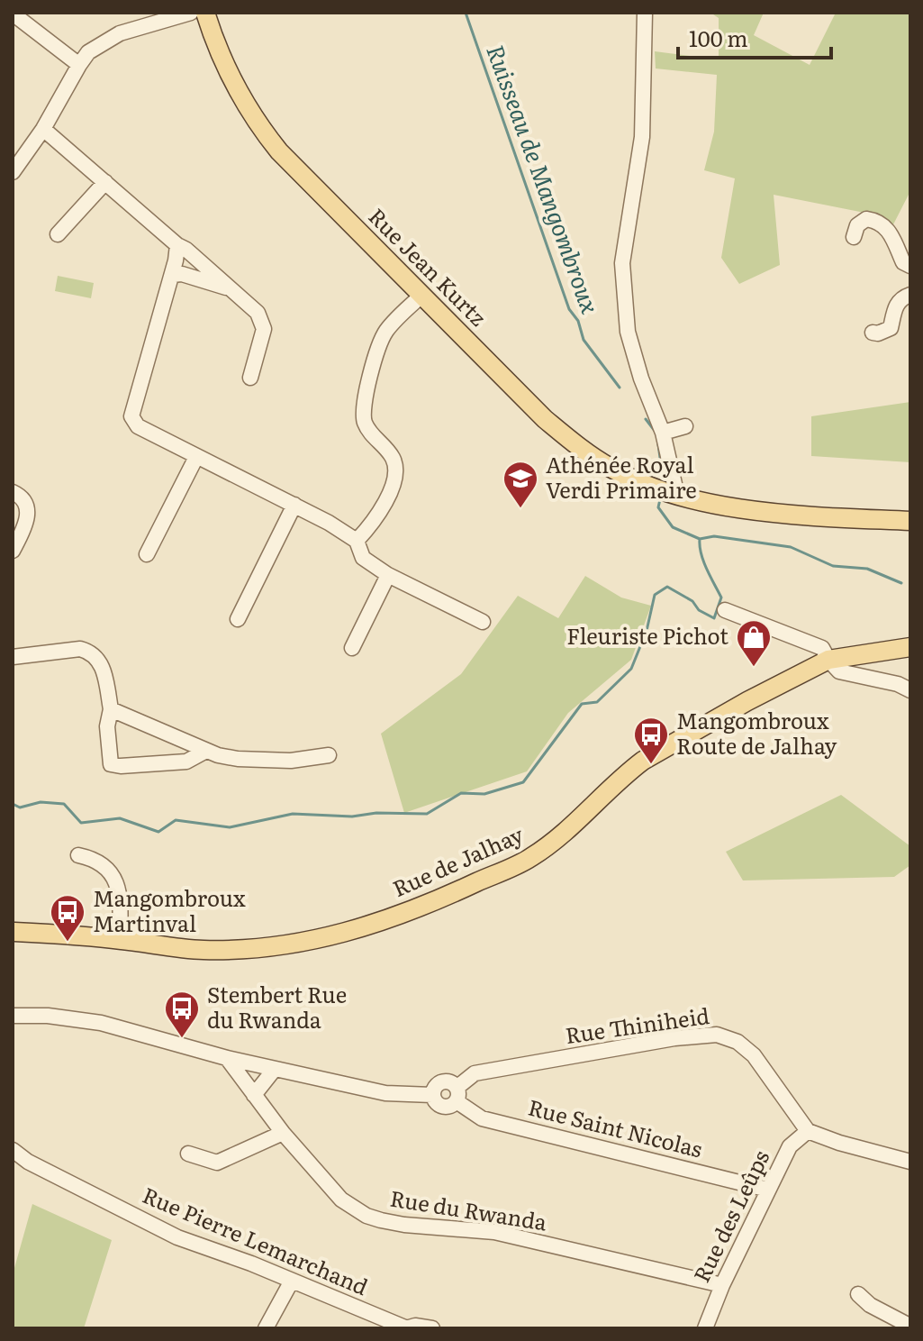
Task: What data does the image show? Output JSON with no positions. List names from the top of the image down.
{
  "streets": {
    "main road": ["Rue Jean Kurtz", "Rue de Jalhay"],
    "street": [
      "Rue Thiniheid",
      "Rue Saint Nicolas",
      "Rue du Rwanda",
      "Rue des Leûps",
      "Rue Pierre Lemarchand"
    ]
  },
  "crossings": [
    ["Rue Thiniheid", "Rue Saint Nicolas"],
    ["Rue Thiniheid", "Rue des Leûps"],
    ["Rue Saint Nicolas", "Rue des Leûps"],
    ["Rue du Rwanda", "Rue des Leûps"]
  ],
  "water": ["Ruisseau de Mangombroux"],
  "places": {
    "school or university": ["Athénée Royal Verdi Primaire"],
    "shop": ["Fleuriste Pichot"],
    "bus stop": ["Mangombroux Route de Jalhay", "Mangombroux Martinval", "Stembert Rue du Rwanda"]
  },
  "scale_bar": "100 m"
}
